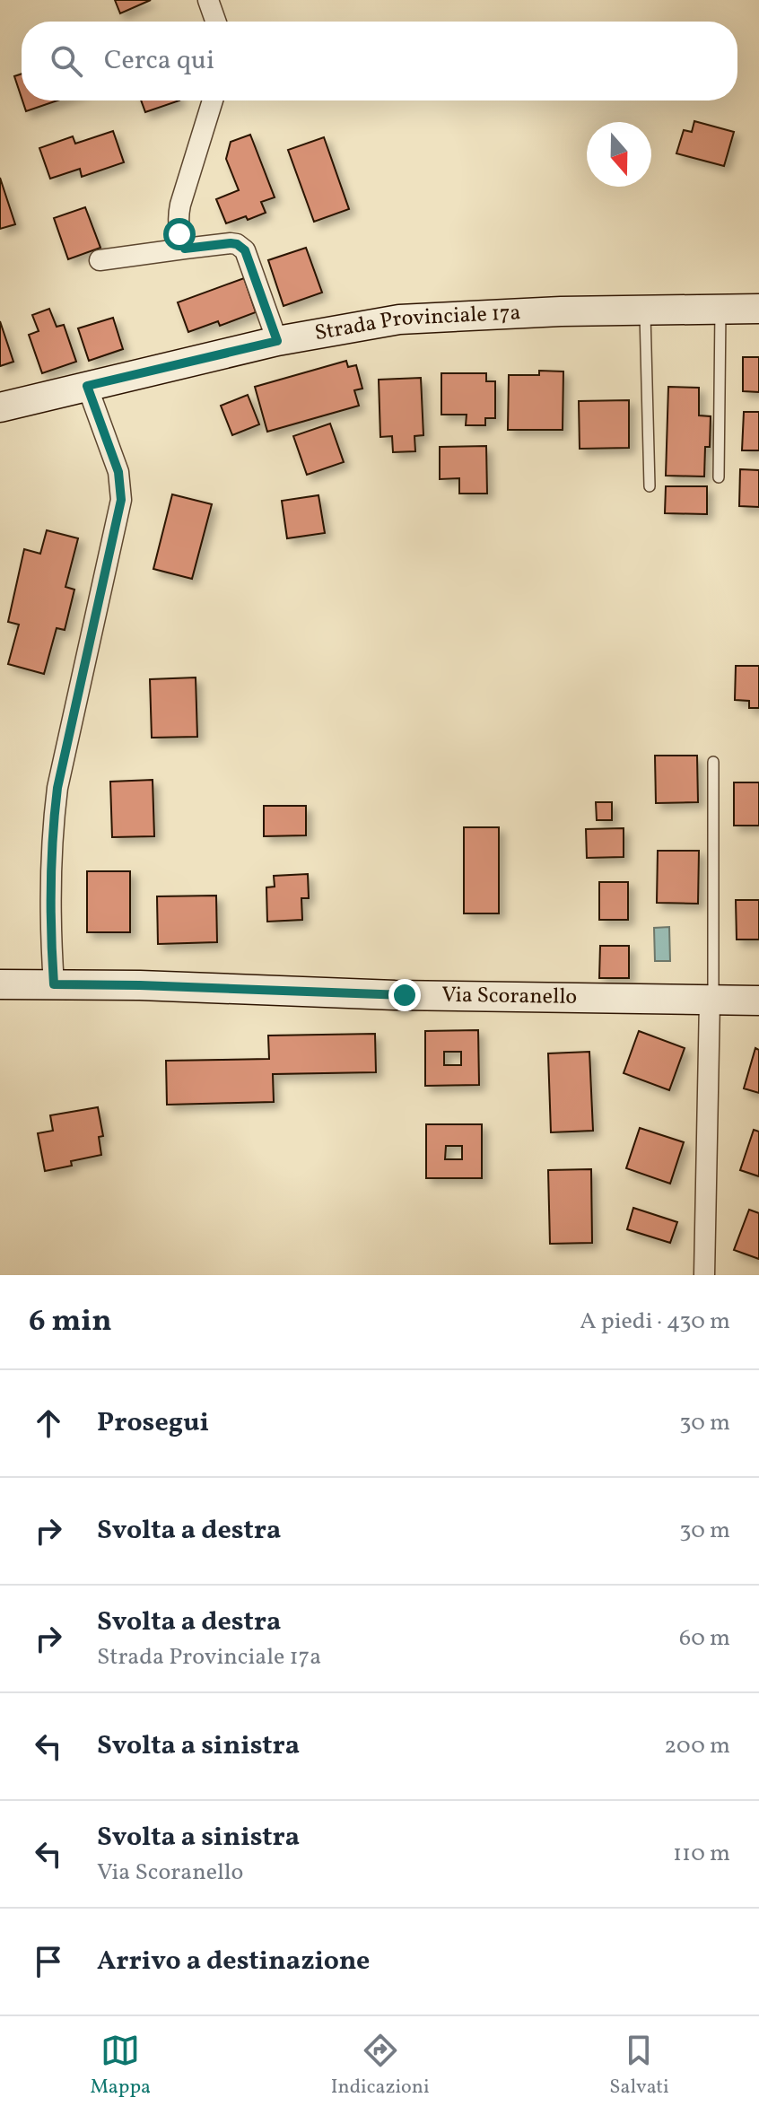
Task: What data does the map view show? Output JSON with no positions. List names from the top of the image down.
{
  "streets": {
    "main road": ["Strada Provinciale 17a", "Via Scoranello"]
  },
  "north": "bottom",
  "page": {
    "search": "Cerca qui",
    "heading": ["6 min", "A piedi · 430 m"],
    "list": [
      ["Prosegui", "30 m"],
      ["Svolta a destra", "30 m"],
      ["Svolta a destra", "Strada Provinciale 17a", "60 m"],
      ["Svolta a sinistra", "200 m"],
      ["Svolta a sinistra", "Via Scoranello", "110 m"],
      "Arrivo a destinazione"
    ],
    "nav": ["Mappa", "Indicazioni", "Salvati"]
  }
}
